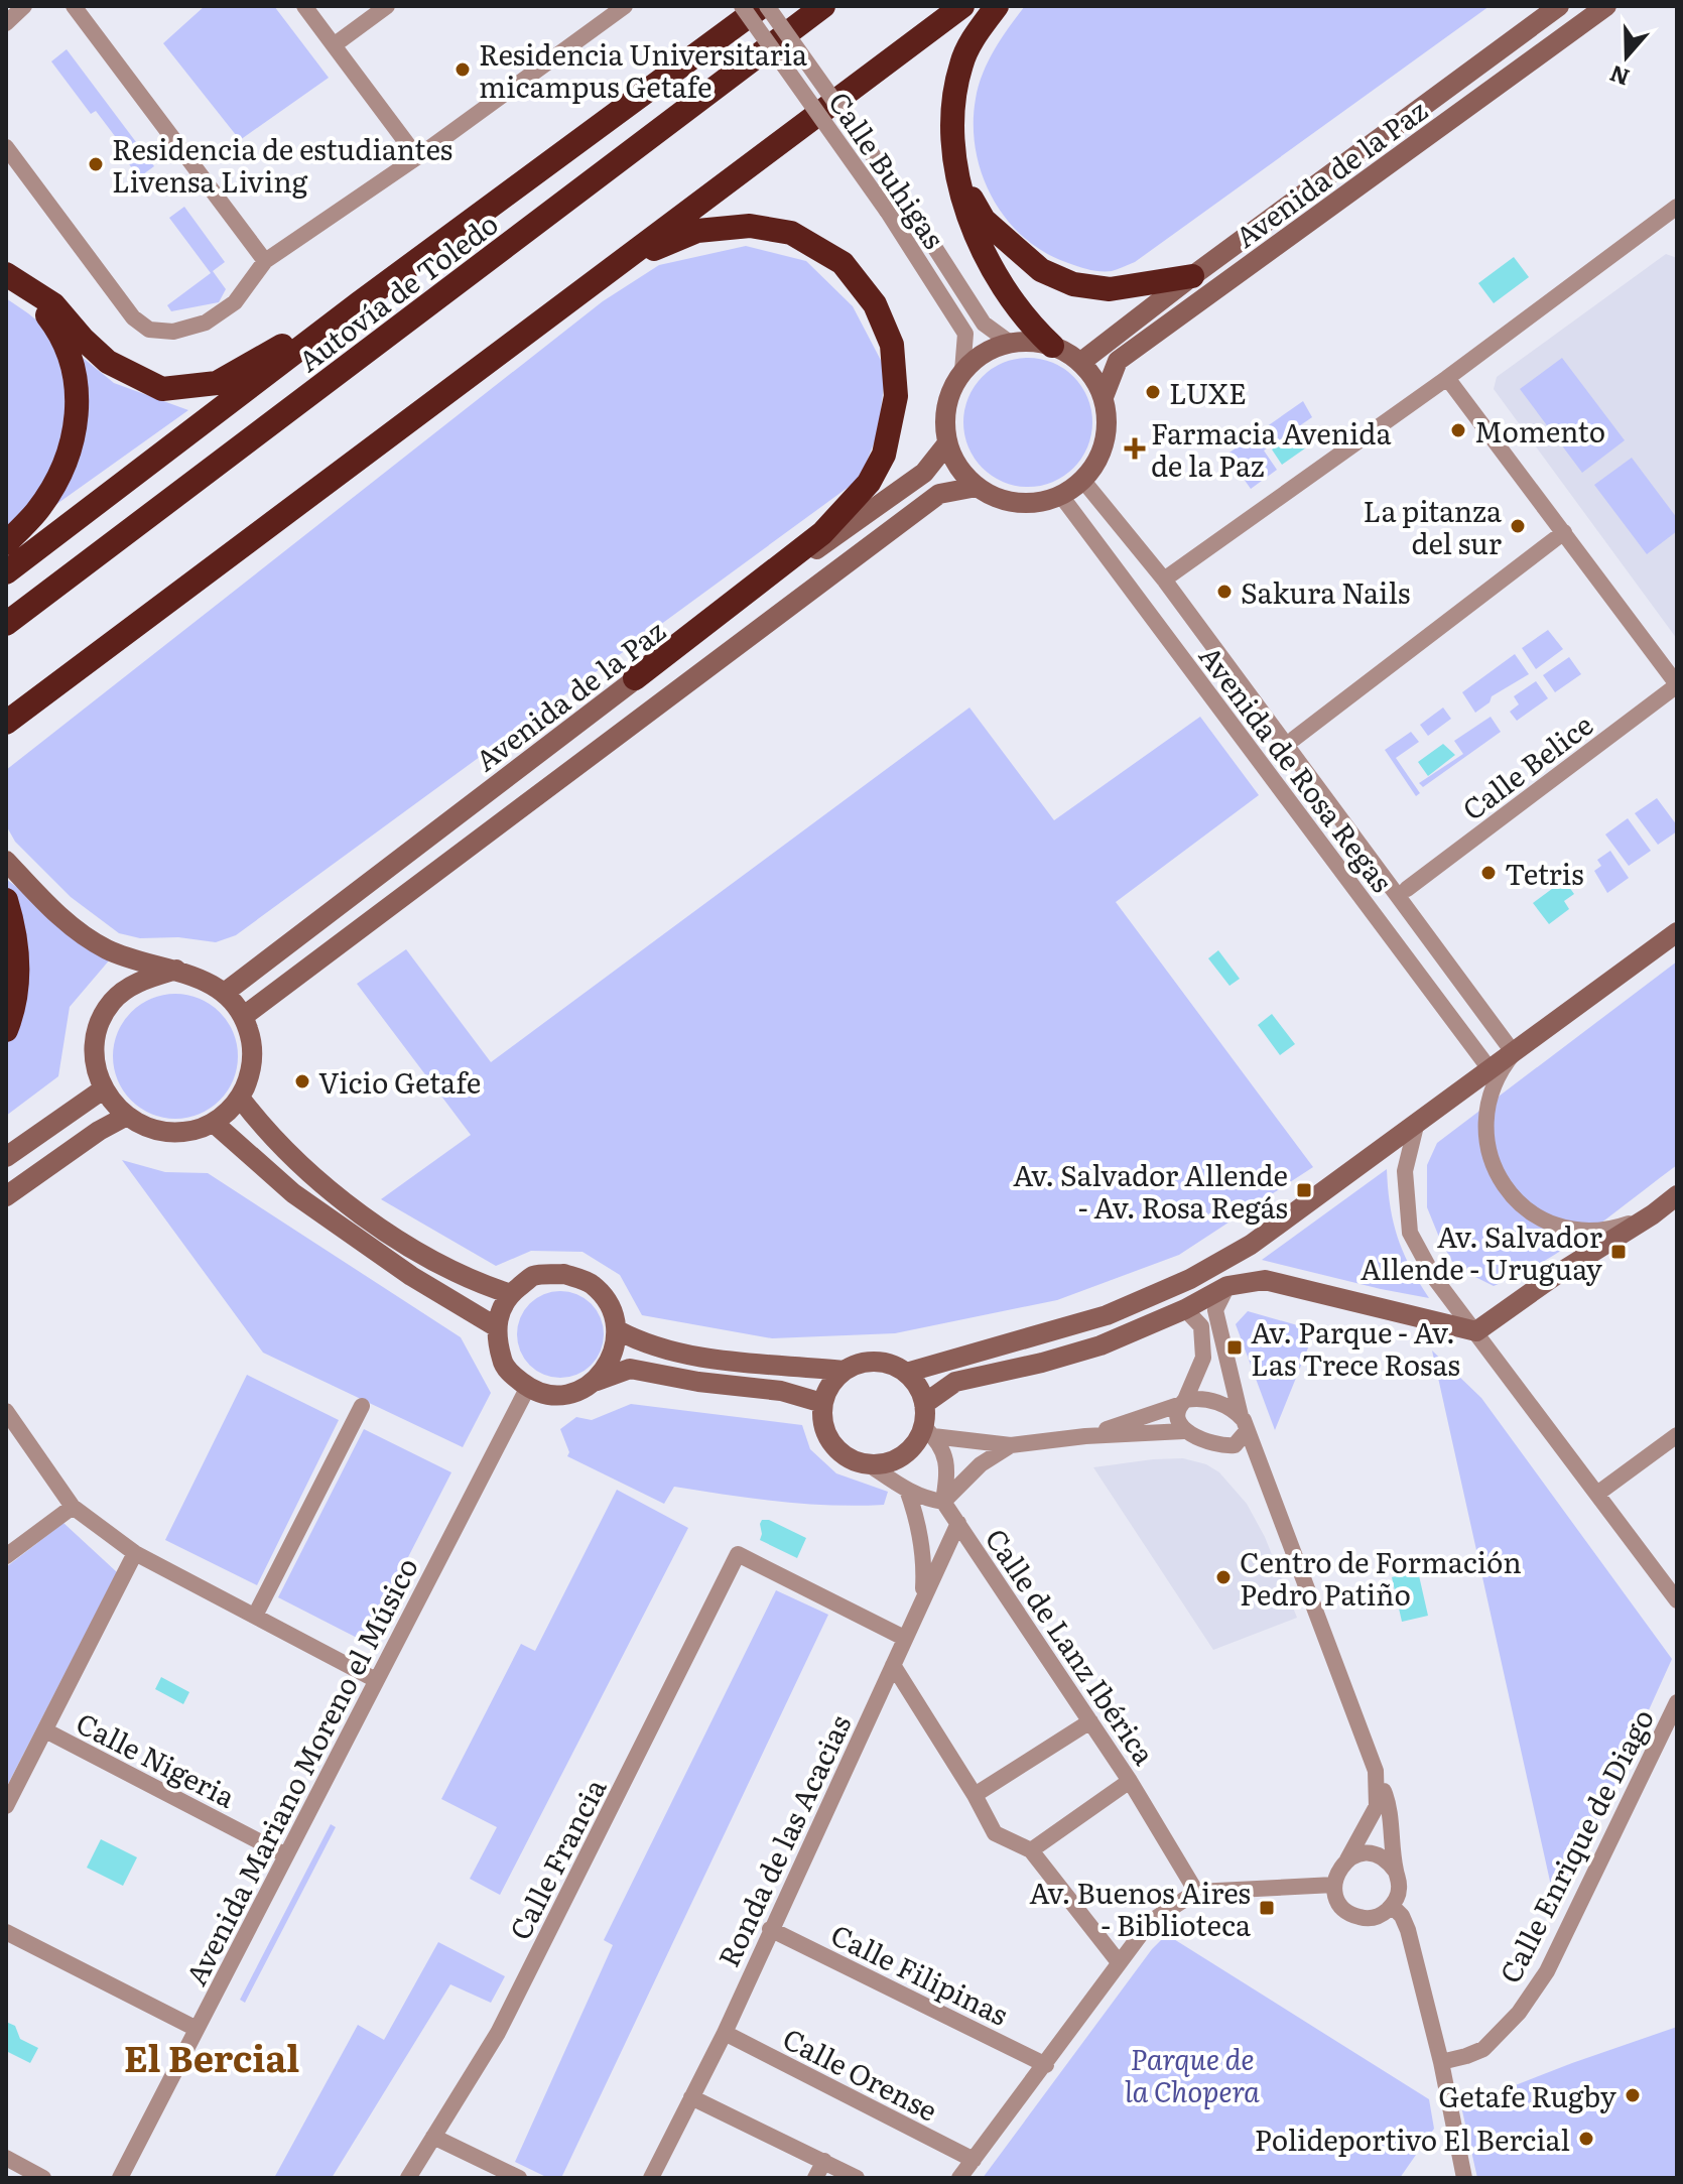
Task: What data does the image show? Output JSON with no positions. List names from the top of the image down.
{
  "streets": {
    "highway": ["Autovía de Toledo"],
    "street": [
      "Calle Buhigas",
      "Avenida de la Paz",
      "Calle Belice",
      "Avenida de Rosa Regas",
      "Calle de Lanz Ibérica",
      "Calle Nigeria",
      "Avenida Mariano Moreno el Músico",
      "Ronda de las Acacias",
      "Calle Enrique de Diago",
      "Calle Francia",
      "Calle Filipinas",
      "Calle Orense"
    ]
  },
  "crossings": [
    ["Calle Buhigas", "Avenida de la Paz"],
    ["Calle Buhigas", "Autovía de Toledo"],
    ["Calle Buhigas", "Avenida de Rosa Regas"],
    ["Avenida de la Paz", "Avenida de Rosa Regas"],
    ["Calle de Lanz Ibérica", "Ronda de las Acacias"],
    ["Calle Nigeria", "Avenida Mariano Moreno el Músico"],
    ["Ronda de las Acacias", "Calle Francia"],
    ["Ronda de las Acacias", "Calle Filipinas"],
    ["Ronda de las Acacias", "Calle Orense"]
  ],
  "districts": ["El Bercial"],
  "parks": ["Parque de la Chopera"],
  "places": {
    "other": [
      "Residencia Universitaria micampus Getafe",
      "Residencia de estudiantes Livensa Living",
      "LUXE",
      "Momento",
      "La pitanza del sur",
      "Sakura Nails",
      "Tetris",
      "Vicio Getafe",
      "Centro de Formación Pedro Patiño",
      "Getafe Rugby",
      "Polideportivo El Bercial"
    ],
    "health": ["Farmacia Avenida de la Paz"],
    "transit": [
      "Av. Salvador Allende - Av. Rosa Regás",
      "Av. Salvador Allende - Uruguay",
      "Av. Parque - Av. Las Trece Rosas",
      "Av. Buenos Aires - Biblioteca"
    ]
  },
  "north": "bottom"
}
